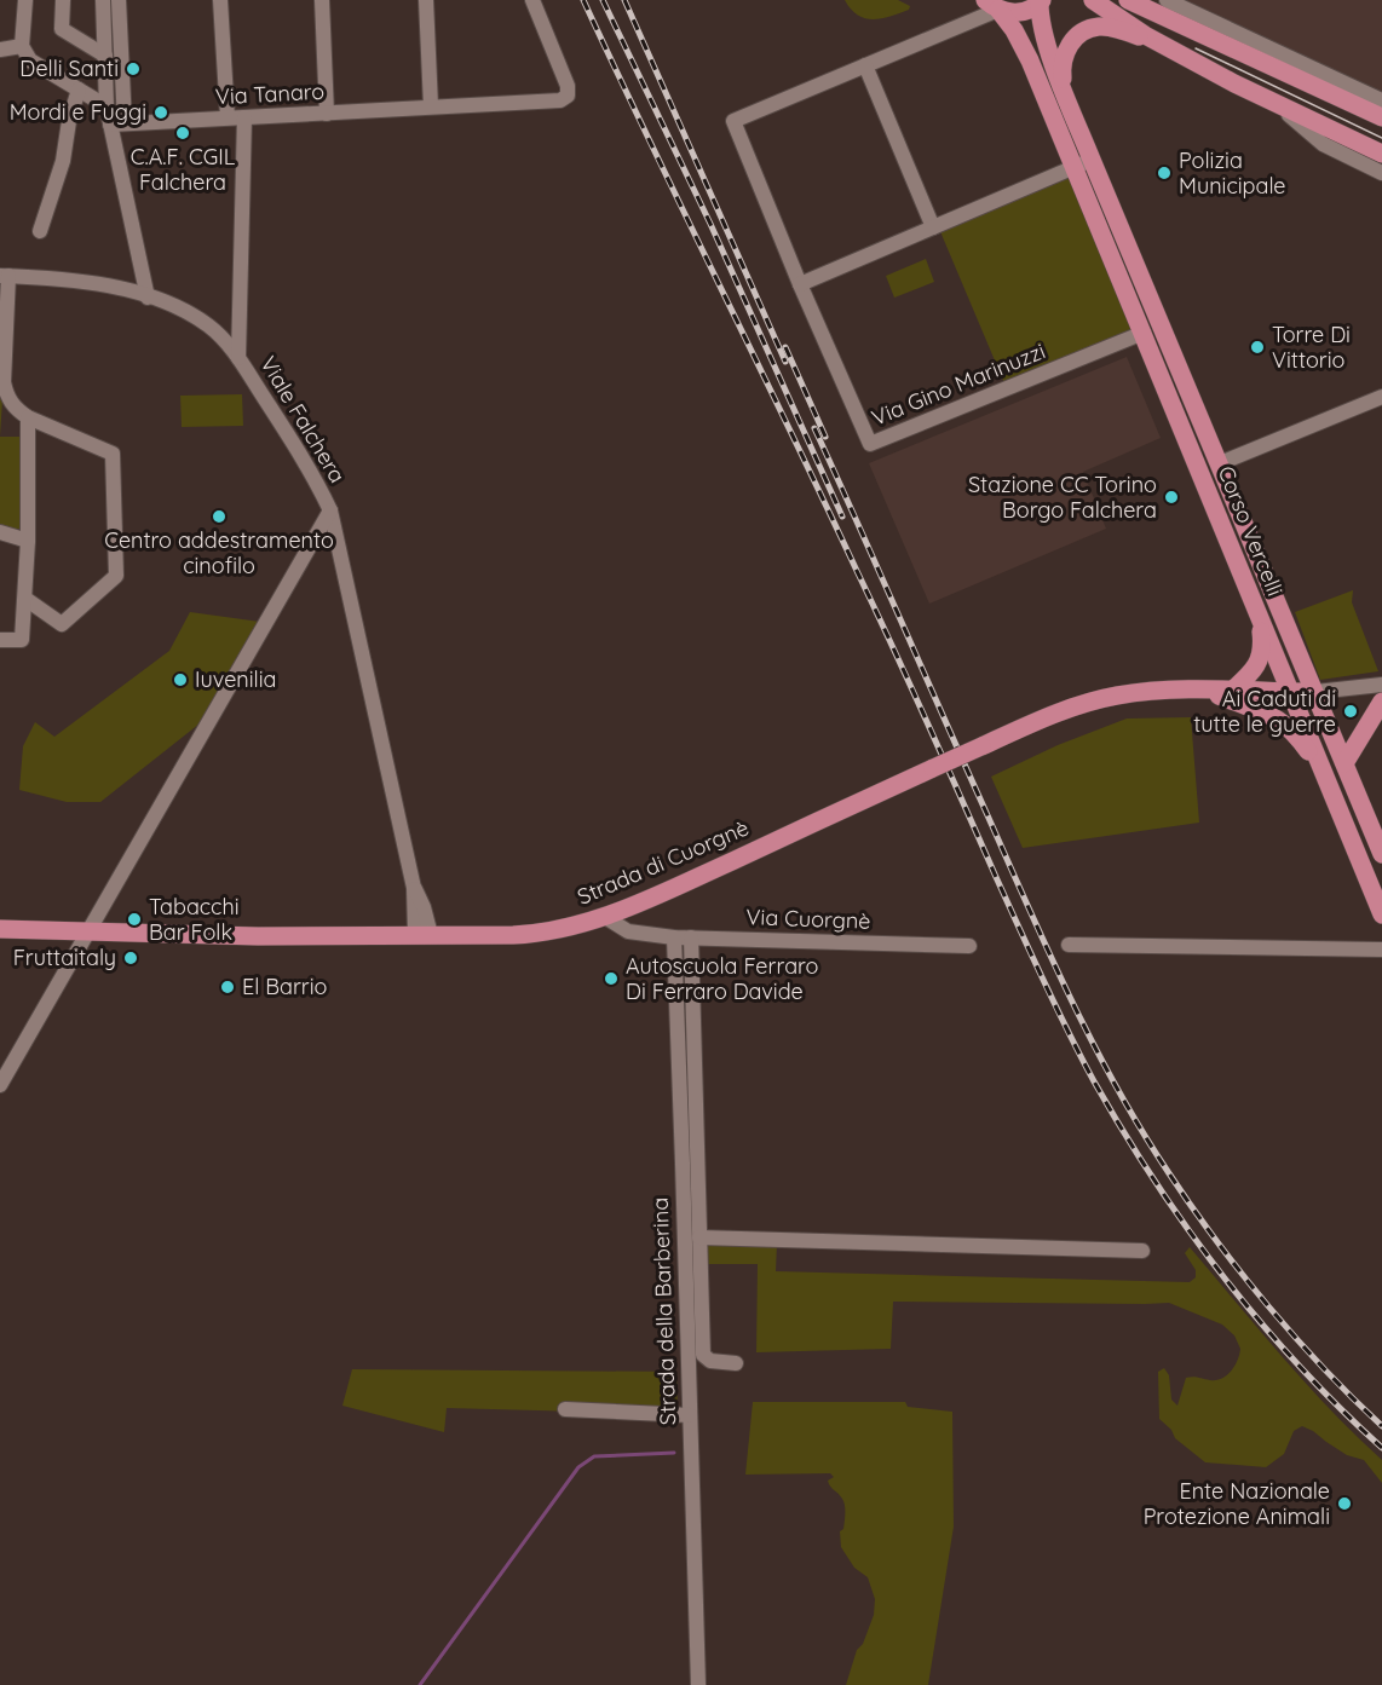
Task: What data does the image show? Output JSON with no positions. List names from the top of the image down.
{
  "streets": {
    "main road": ["Corso Vercelli", "Strada di Cuorgnè"],
    "street": [
      "Via Tanaro",
      "Via Gino Marinuzzi",
      "Viale Falchera",
      "Via Cuorgnè",
      "Strada della Barberina"
    ]
  },
  "crossings": [
    ["Via Gino Marinuzzi", "Corso Vercelli"],
    ["Viale Falchera", "Strada di Cuorgnè"],
    ["Corso Vercelli", "Strada di Cuorgnè"],
    ["Strada di Cuorgnè", "Via Cuorgnè"],
    ["Via Cuorgnè", "Strada della Barberina"]
  ],
  "places": [
    "Delli Santi",
    "Mordi e Fuggi",
    "C.A.F. CGIL Falchera",
    "Polizia Municipale",
    "Torre Di Vittorio",
    "Stazione CC Torino Borgo Falchera",
    "Centro addestramento cinofilo",
    "Iuvenilia",
    "Ai Caduti di tutte le guerre",
    "Tabacchi Bar Folk",
    "Fruttaitaly",
    "Autoscuola Ferraro Di Ferraro Davide",
    "El Barrio",
    "Ente Nazionale Protezione Animali"
  ]
}
